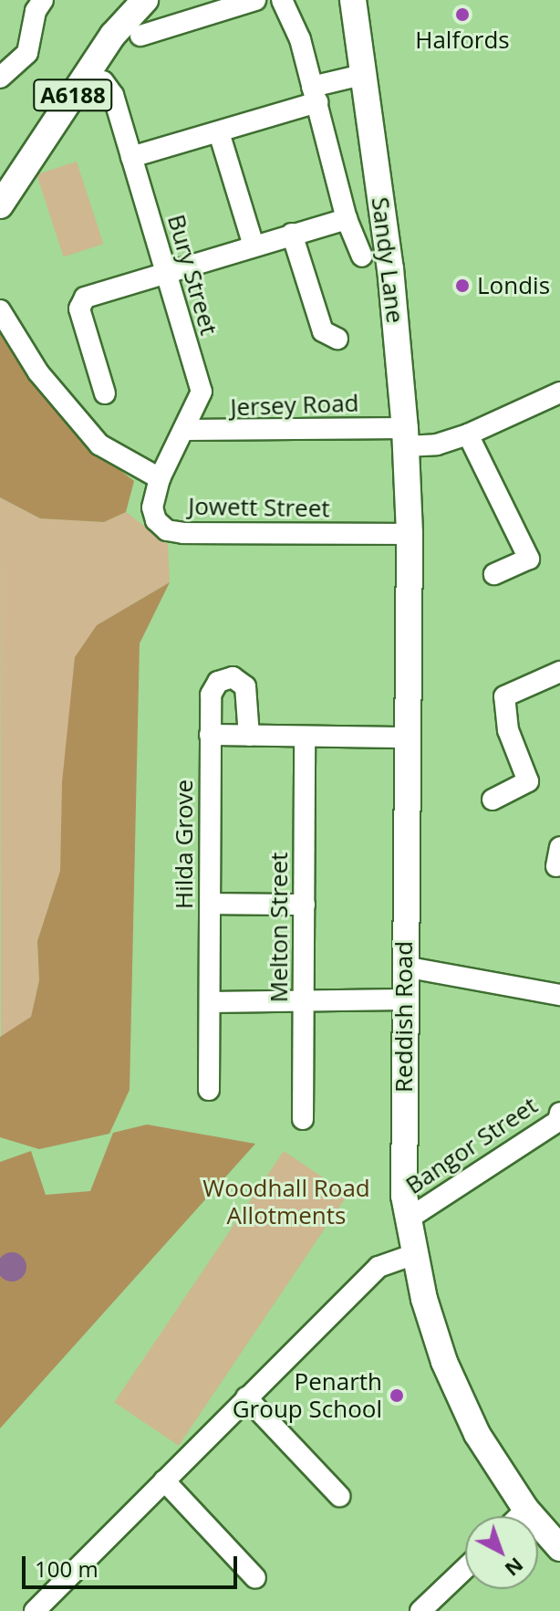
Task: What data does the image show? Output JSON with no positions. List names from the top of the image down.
{
  "streets": {
    "main road": ["A6188", "Sandy Lane", "Reddish Road"],
    "street": [
      "Bury Street",
      "Jersey Road",
      "Jowett Street",
      "Hilda Grove",
      "Melton Street",
      "Bangor Street"
    ]
  },
  "crossings": [
    ["Sandy Lane", "Jersey Road"],
    ["Sandy Lane", "Reddish Road"],
    ["Bury Street", "Jersey Road"],
    ["Bury Street", "Jowett Street"],
    ["Jersey Road", "Reddish Road"],
    ["Jowett Street", "Reddish Road"],
    ["Reddish Road", "Bangor Street"]
  ],
  "parks": ["Woodhall Road Allotments"],
  "places": ["Halfords", "Londis", "Penarth Group School"],
  "scale_bar": "100 m",
  "north": "bottom right"
}
